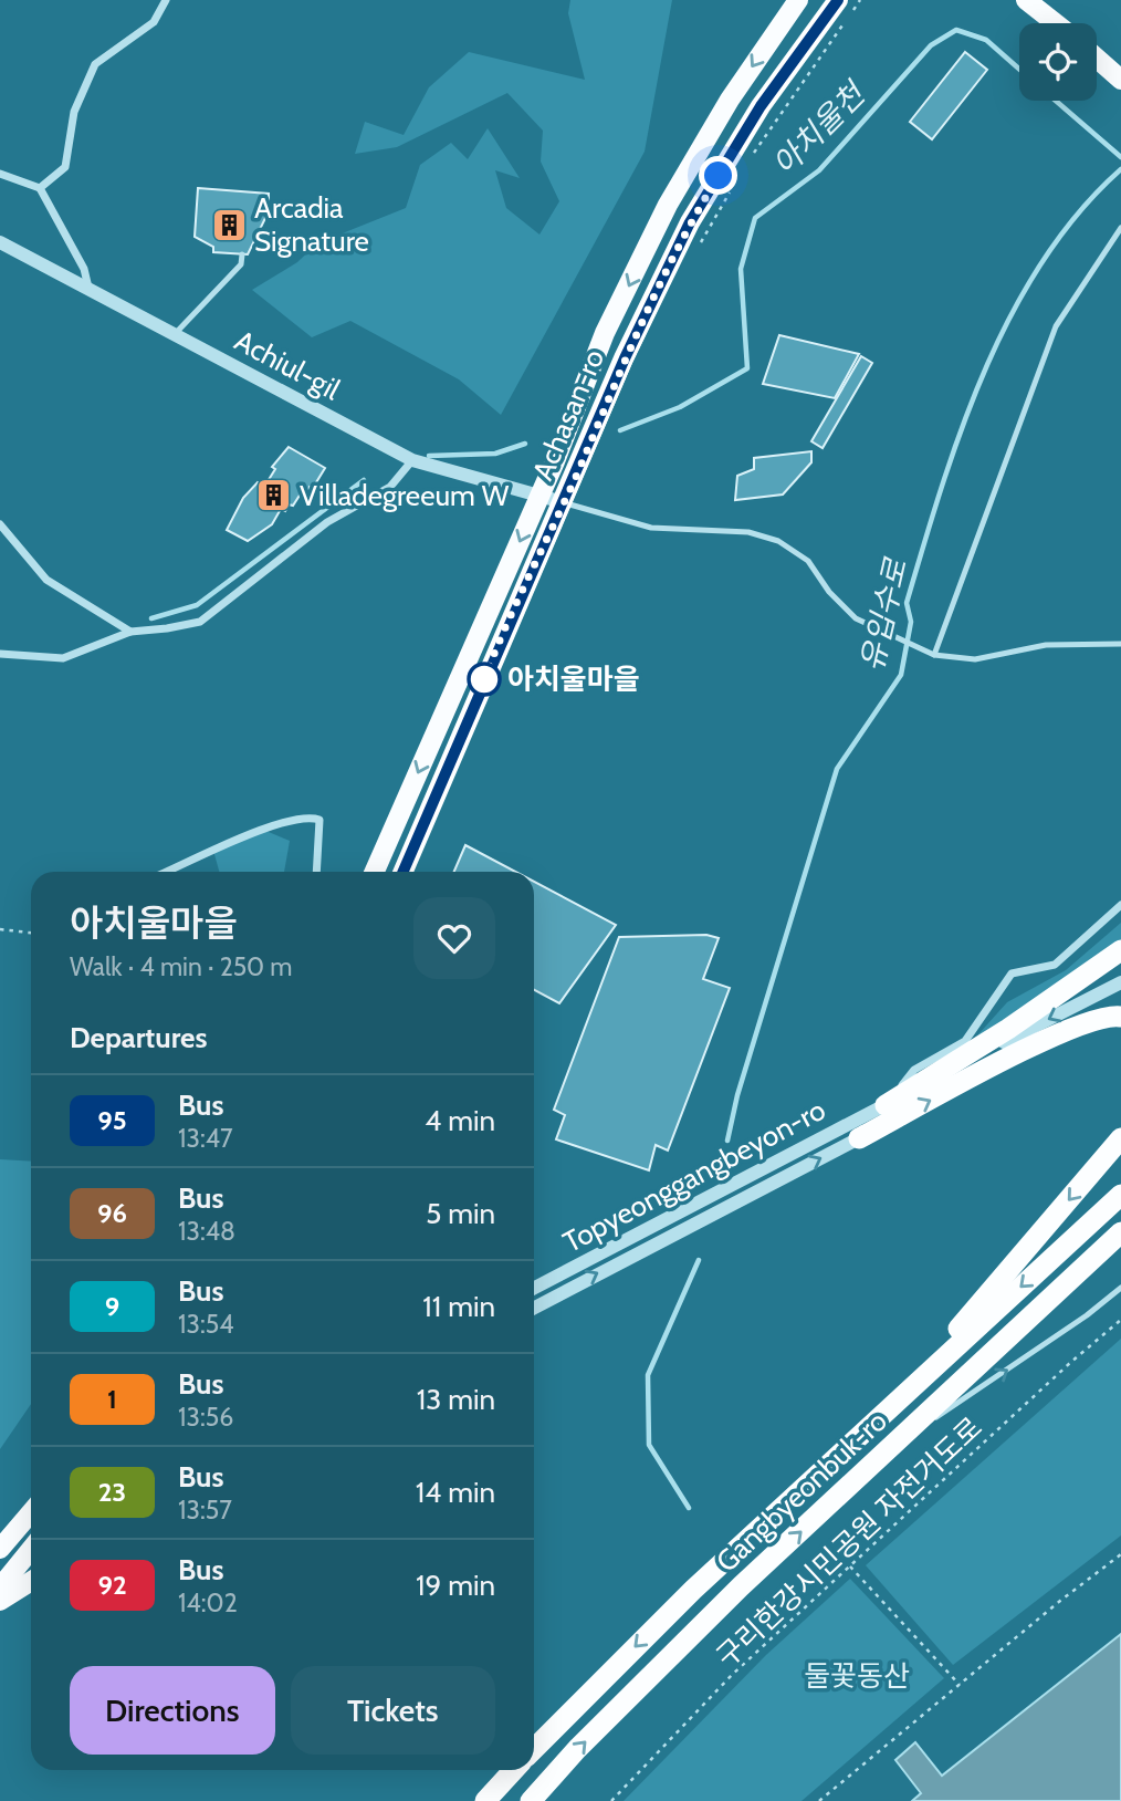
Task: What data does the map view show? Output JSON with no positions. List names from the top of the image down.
{
  "streets": {
    "highway": ["Gangbyeonbuk-ro"],
    "main road": ["Achasan-ro"],
    "street": ["Achiul-gil", "Topyeonggangbeyon-ro"],
    "path": ["구리한강시민공원 자전거도로"]
  },
  "crossings": [
    ["Achiul-gil", "Achasan-ro"]
  ],
  "water": ["아치울천", "유입수로"],
  "parks": ["둘꽃동산"],
  "places": {
    "building": ["Arcadia Signature", "Villadegreeum W"],
    "other": ["아치울마을"]
  },
  "lines": ["bus line 95"],
  "page": {
    "heading": [
      ["아치울마을", "Walk · 4 min · 250 m"],
      "Departures"
    ],
    "list": [
      {
        "mark": "95",
        "name": "Bus",
        "note": "13:47",
        "value": "4 min"
      },
      {
        "mark": "96",
        "name": "Bus",
        "note": "13:48",
        "value": "5 min"
      },
      {
        "mark": "9",
        "name": "Bus",
        "note": "13:54",
        "value": "11 min"
      },
      {
        "mark": "1",
        "name": "Bus",
        "note": "13:56",
        "value": "13 min"
      },
      {
        "mark": "23",
        "name": "Bus",
        "note": "13:57",
        "value": "14 min"
      },
      {
        "mark": "92",
        "name": "Bus",
        "note": "14:02",
        "value": "19 min"
      }
    ],
    "buttons": ["Directions", "Tickets"]
  }
}
